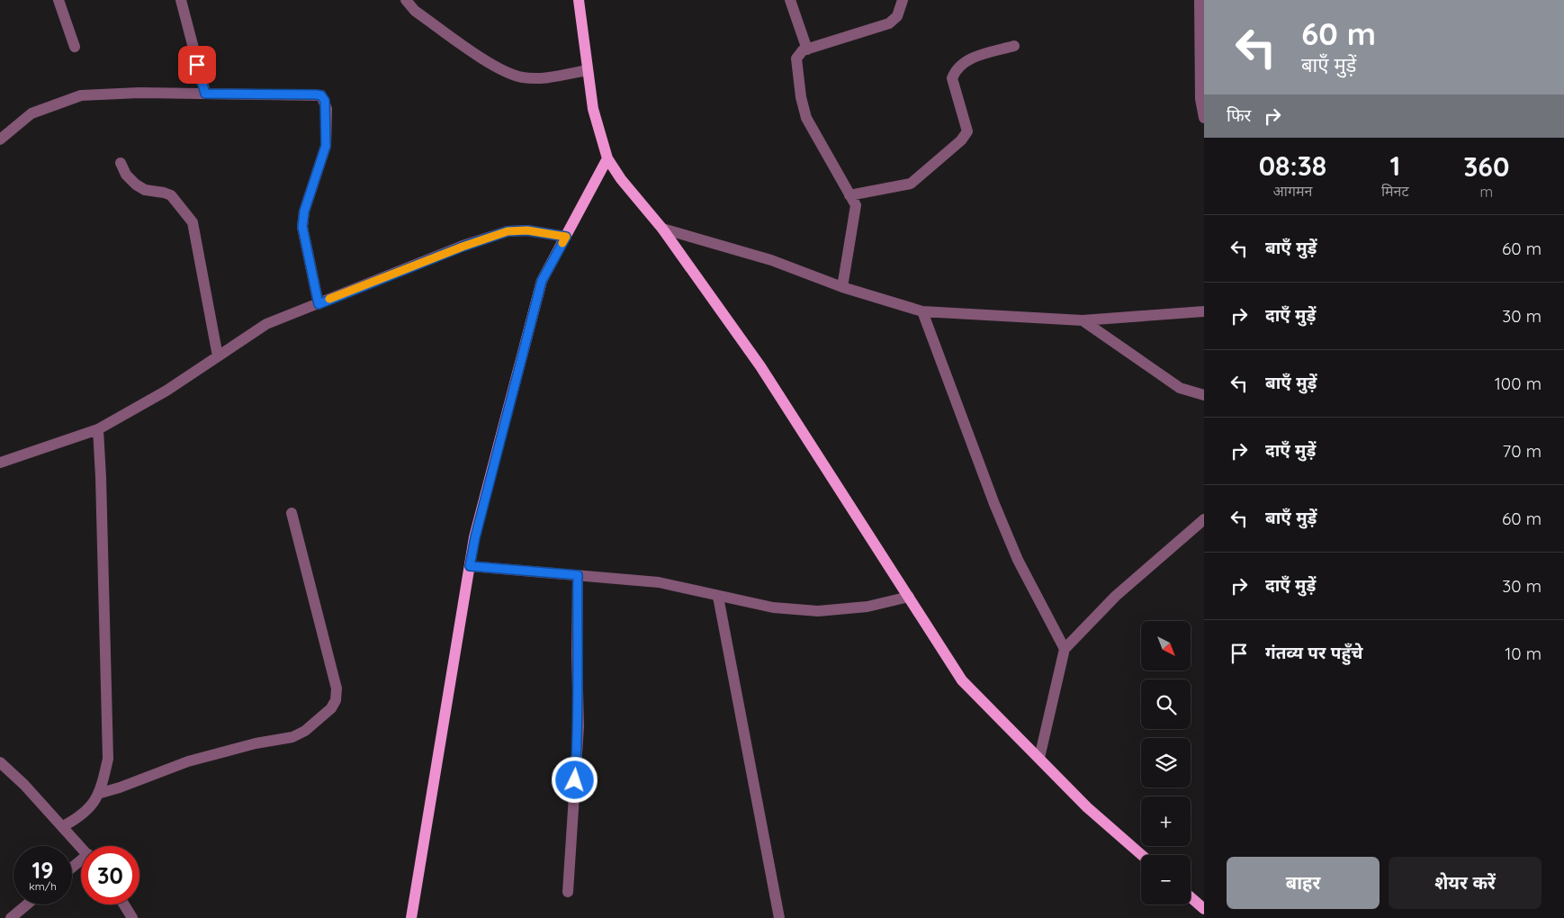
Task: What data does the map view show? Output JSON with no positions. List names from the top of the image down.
{
  "north": "bottom right",
  "page": {
    "turn": ["60 m", "बाएँ मुड़ें"],
    "then": "फिर",
    "eta": [
      "08:38",
      "आगमन",
      "1",
      "मिनट",
      "360",
      "m"
    ],
    "list": [
      {
        "name": "बाएँ मुड़ें",
        "value": "60 m"
      },
      {
        "name": "दाएँ मुड़ें",
        "value": "30 m"
      },
      {
        "name": "बाएँ मुड़ें",
        "value": "100 m"
      },
      {
        "name": "दाएँ मुड़ें",
        "value": "70 m"
      },
      {
        "name": "बाएँ मुड़ें",
        "value": "60 m"
      },
      {
        "name": "दाएँ मुड़ें",
        "value": "30 m"
      },
      {
        "name": "गंतव्य पर पहुँचे",
        "value": "10 m"
      }
    ],
    "map_buttons": ["+", "−"],
    "speed": "19 km/h",
    "limit": "30",
    "buttons": ["बाहर", "शेयर करें"]
  }
}
